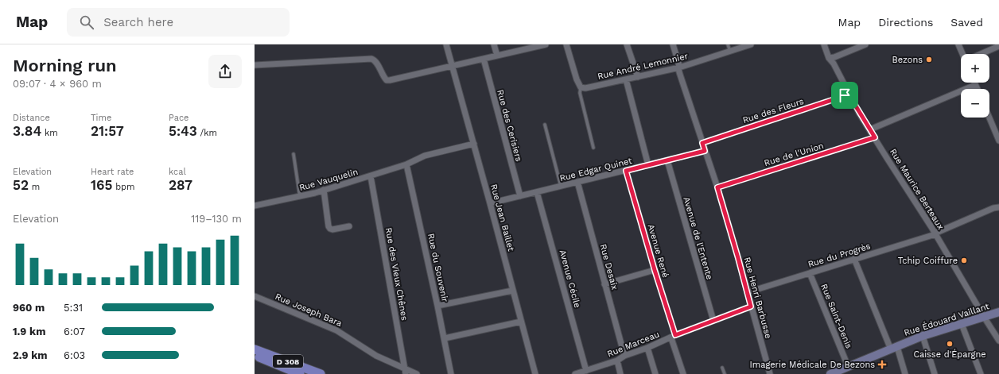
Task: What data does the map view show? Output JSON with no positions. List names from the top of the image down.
{
  "streets": {
    "main road": ["D 308"],
    "street": [
      "Rue André Lemonnier",
      "Rue des Fleurs",
      "Rue des Cerisiers",
      "Rue de l'Union",
      "Rue Edgar Quinet",
      "Rue Vauquelin",
      "Rue Maurice Berteaux",
      "Rue Jean Baillet",
      "Avenue de l'Entente",
      "Avenue René",
      "Rue du Progrès",
      "Rue Desaix",
      "Rue du Souvenir",
      "Rue des Vieux Chênes",
      "Avenue Cécile",
      "Rue Henri Barbusse",
      "Rue Joseph Bara",
      "Rue Saint-Denis",
      "Rue Édouard Vaillant",
      "Rue Marceau"
    ]
  },
  "crossings": [
    ["Rue André Lemonnier", "Rue Henri Barbusse"],
    ["Rue des Fleurs", "Rue Maurice Berteaux"],
    ["Rue des Fleurs", "Rue Henri Barbusse"],
    ["Rue des Cerisiers", "Rue Edgar Quinet"],
    ["Rue de l'Union", "Rue Maurice Berteaux"],
    ["Rue de l'Union", "Rue Henri Barbusse"],
    ["Rue Edgar Quinet", "Rue Jean Baillet"],
    ["Rue Edgar Quinet", "Avenue de l'Entente"],
    ["Rue Edgar Quinet", "Avenue René"],
    ["Rue Edgar Quinet", "Rue Desaix"],
    ["Rue Edgar Quinet", "Avenue Cécile"],
    ["Rue Edgar Quinet", "Rue Henri Barbusse"],
    ["Rue Vauquelin", "Rue Jean Baillet"],
    ["Rue Vauquelin", "Rue du Souvenir"],
    ["Rue Vauquelin", "Rue des Vieux Chênes"],
    ["Rue Maurice Berteaux", "Rue du Progrès"],
    ["Rue Maurice Berteaux", "Rue Édouard Vaillant"],
    ["Avenue de l'Entente", "Rue Marceau"],
    ["Avenue René", "Rue Marceau"],
    ["Rue du Progrès", "Rue Henri Barbusse"],
    ["Rue du Progrès", "Rue Saint-Denis"],
    ["Rue Desaix", "Rue Marceau"],
    ["Rue des Vieux Chênes", "Rue Joseph Bara"],
    ["Avenue Cécile", "Rue Marceau"],
    ["Rue Henri Barbusse", "Rue Marceau"],
    ["Rue Saint-Denis", "Rue Édouard Vaillant"]
  ],
  "places": {
    "other": ["Bezons", "Tchip Coiffure", "Caisse d'Épargne"],
    "health": ["Imagerie Médicale De Bezons"]
  },
  "page": {
    "header": "Map",
    "search": "Search here",
    "nav": ["Map", "Directions", "Saved"],
    "heading": ["Morning run", "09:07 · 4 × 960 m"],
    "map_buttons": ["+", "−"],
    "stats": [
      ["Distance", "3.84 km"],
      ["Time", "21:57"],
      ["Pace", "5:43 /km"],
      ["Elevation", "52 m"],
      ["Heart rate", "165 bpm"],
      ["kcal", "287"]
    ],
    "chart": ["Elevation", "119–130 m"],
    "list": [
      {
        "name": "960 m",
        "note": "5:31"
      },
      {
        "name": "1.9 km",
        "note": "6:07"
      },
      {
        "name": "2.9 km",
        "note": "6:03"
      }
    ]
  }
}
